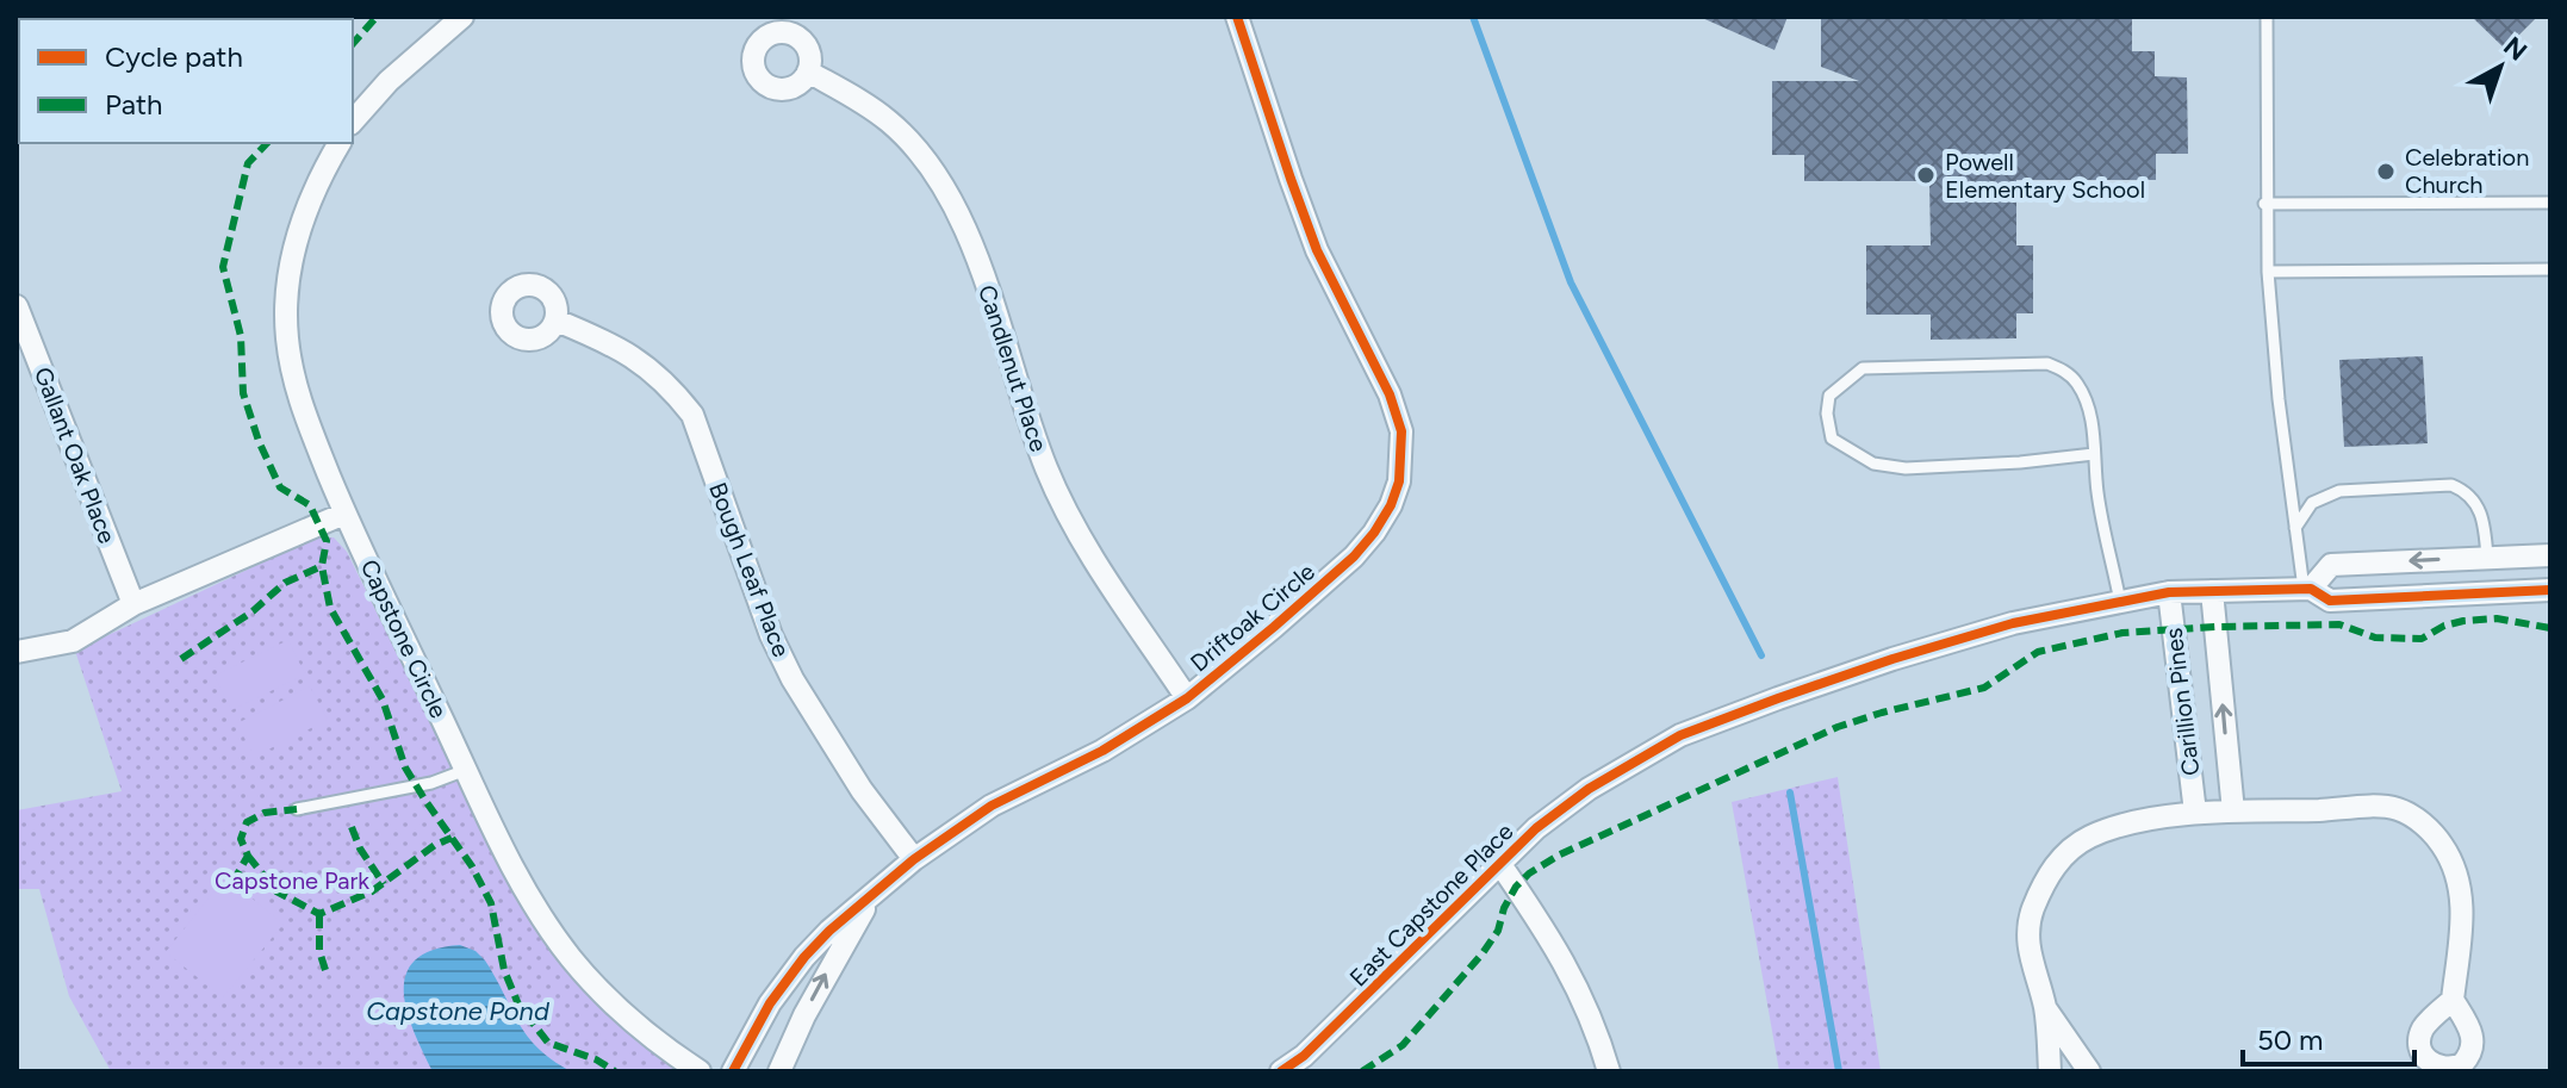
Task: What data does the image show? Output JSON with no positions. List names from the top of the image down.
{
  "streets": {
    "street": [
      "Candlenut Place",
      "Gallant Oak Place",
      "Bough Leaf Place",
      "Driftoak Circle",
      "Capstone Circle",
      "Carillion Pines",
      "East Capstone Place"
    ]
  },
  "crossings": [
    ["Candlenut Place", "Driftoak Circle"],
    ["Bough Leaf Place", "Driftoak Circle"],
    ["Carillion Pines", "East Capstone Place"]
  ],
  "water": ["Capstone Pond"],
  "parks": ["Capstone Park"],
  "places": ["Celebration Church", "Powell Elementary School"],
  "legend": ["Cycle path", "Path"],
  "scale_bar": "50 m",
  "north": "top right"
}
